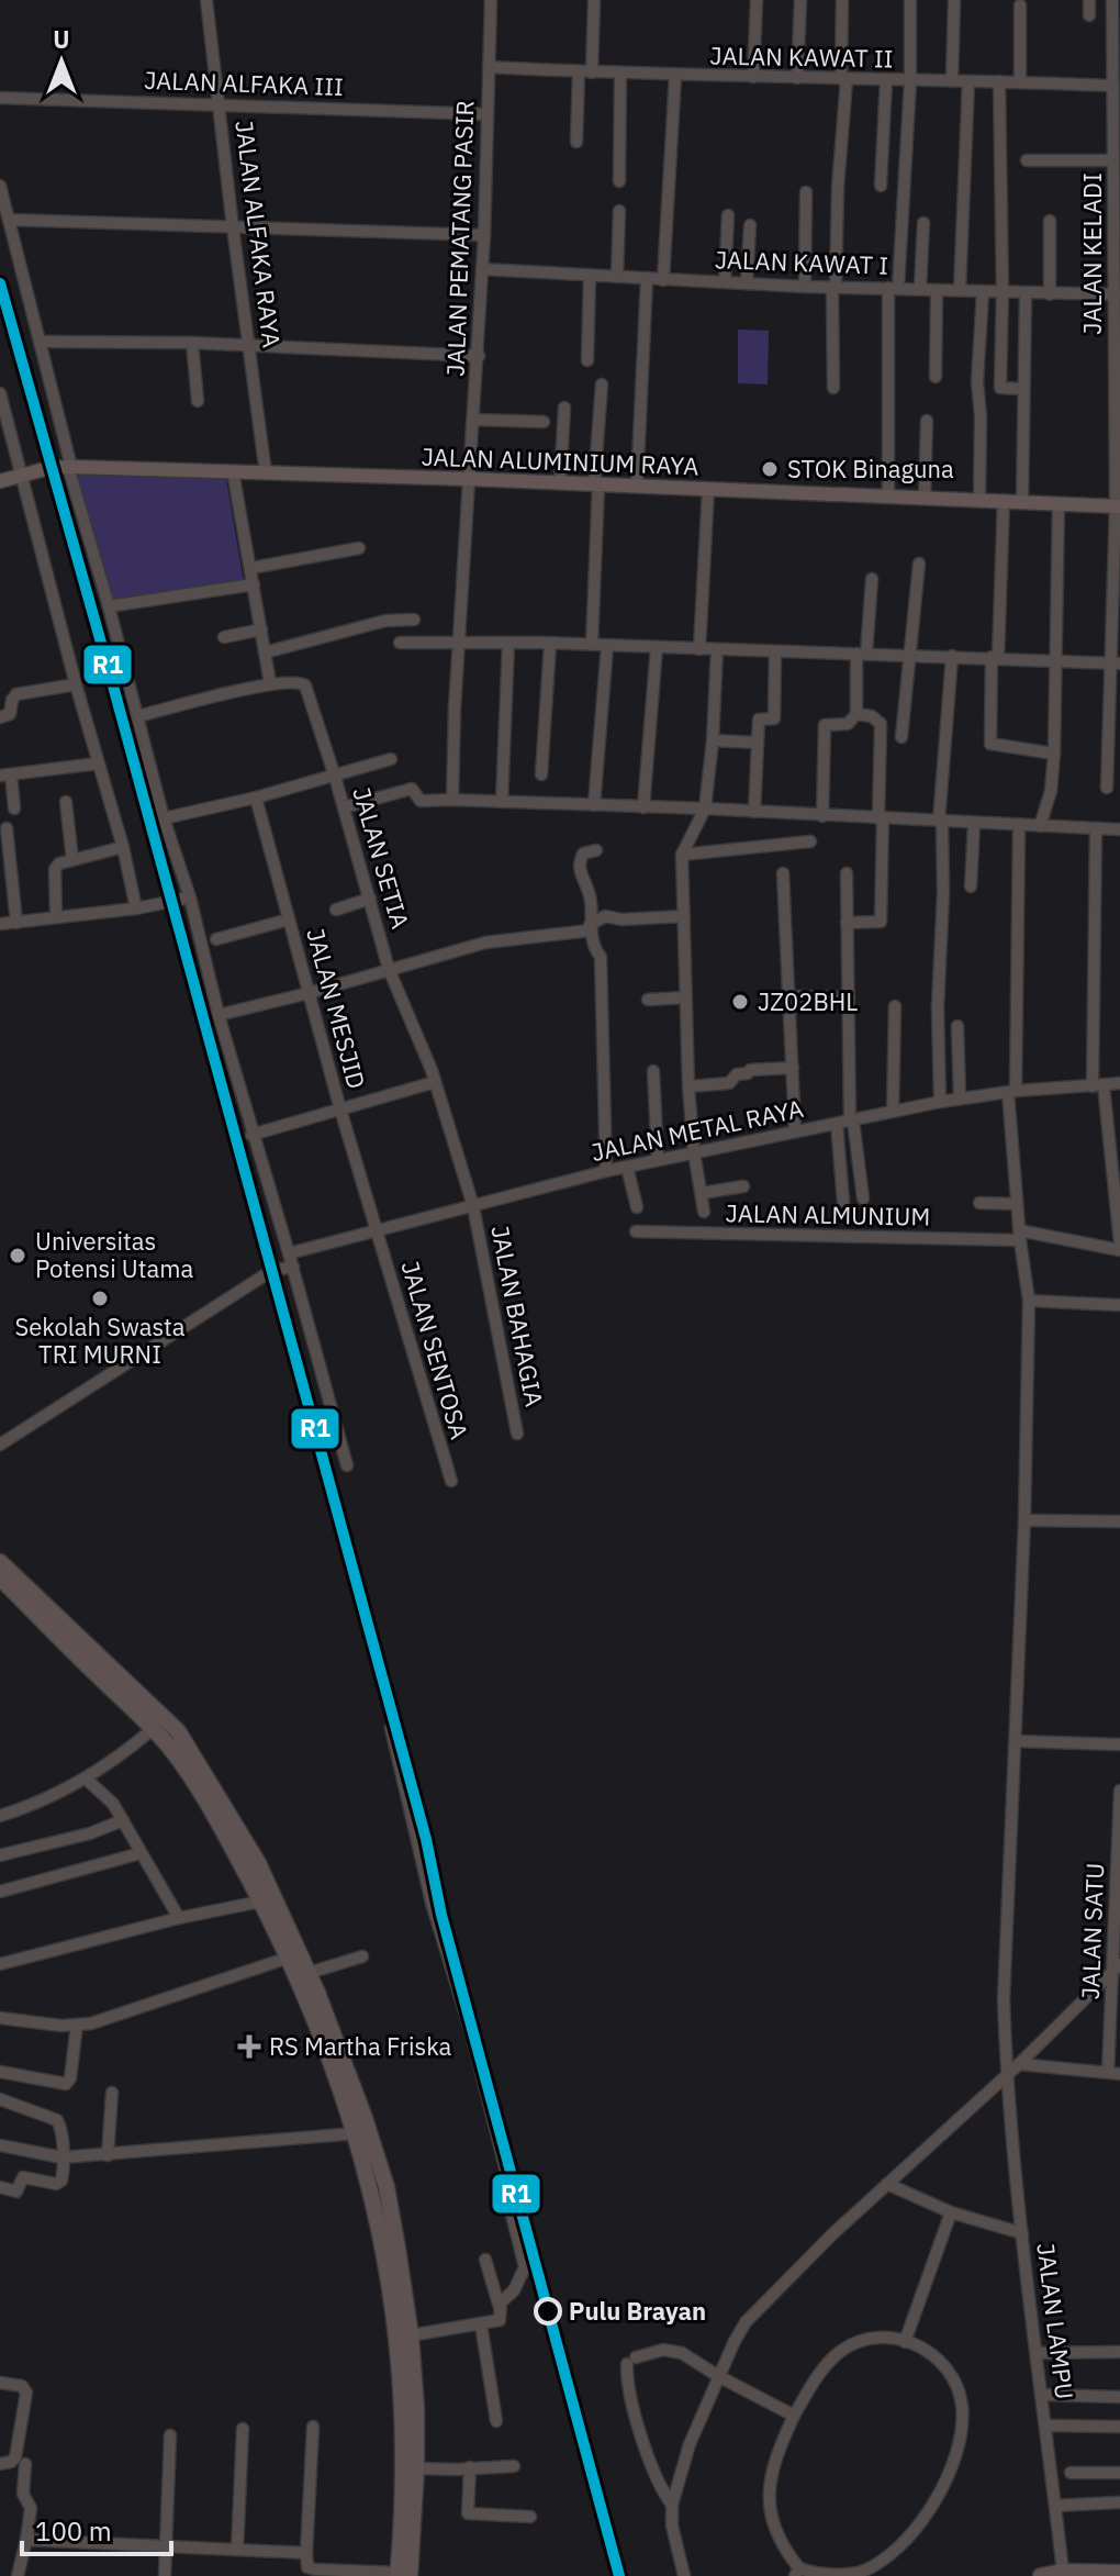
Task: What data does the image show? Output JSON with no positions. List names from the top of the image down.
{
  "streets": {
    "main road": ["JALAN ALUMINIUM RAYA"],
    "street": [
      "JALAN KAWAT II",
      "JALAN ALFAKA III",
      "JALAN ALFAKA RAYA",
      "JALAN PEMATANG PASIR",
      "JALAN KELADI",
      "JALAN KAWAT I",
      "JALAN SETIA",
      "JALAN MESJID",
      "JALAN METAL RAYA",
      "JALAN ALMUNIUM",
      "JALAN BAHAGIA",
      "JALAN SENTOSA",
      "JALAN SATU",
      "JALAN LAMPU"
    ]
  },
  "crossings": [
    ["JALAN KAWAT II", "JALAN PEMATANG PASIR"],
    ["JALAN KAWAT II", "JALAN KELADI"],
    ["JALAN ALFAKA III", "JALAN ALFAKA RAYA"],
    ["JALAN ALFAKA III", "JALAN PEMATANG PASIR"],
    ["JALAN ALFAKA RAYA", "JALAN ALUMINIUM RAYA"],
    ["JALAN PEMATANG PASIR", "JALAN KAWAT I"],
    ["JALAN PEMATANG PASIR", "JALAN ALUMINIUM RAYA"],
    ["JALAN KELADI", "JALAN KAWAT I"],
    ["JALAN KELADI", "JALAN ALUMINIUM RAYA"],
    ["JALAN SETIA", "JALAN METAL RAYA"],
    ["JALAN SETIA", "JALAN BAHAGIA"],
    ["JALAN MESJID", "JALAN METAL RAYA"],
    ["JALAN MESJID", "JALAN SENTOSA"],
    ["JALAN METAL RAYA", "JALAN BAHAGIA"],
    ["JALAN METAL RAYA", "JALAN SENTOSA"],
    ["JALAN METAL RAYA", "JALAN LAMPU"],
    ["JALAN ALMUNIUM", "JALAN LAMPU"]
  ],
  "places": {
    "other": [
      "STOK Binaguna",
      "JZ02BHL",
      "Universitas Potensi Utama",
      "Sekolah Swasta TRI MURNI",
      "Pulu Brayan"
    ],
    "health": ["RS Martha Friska"]
  },
  "lines": ["transit line R1"],
  "scale_bar": "100 m",
  "north": "top"
}
